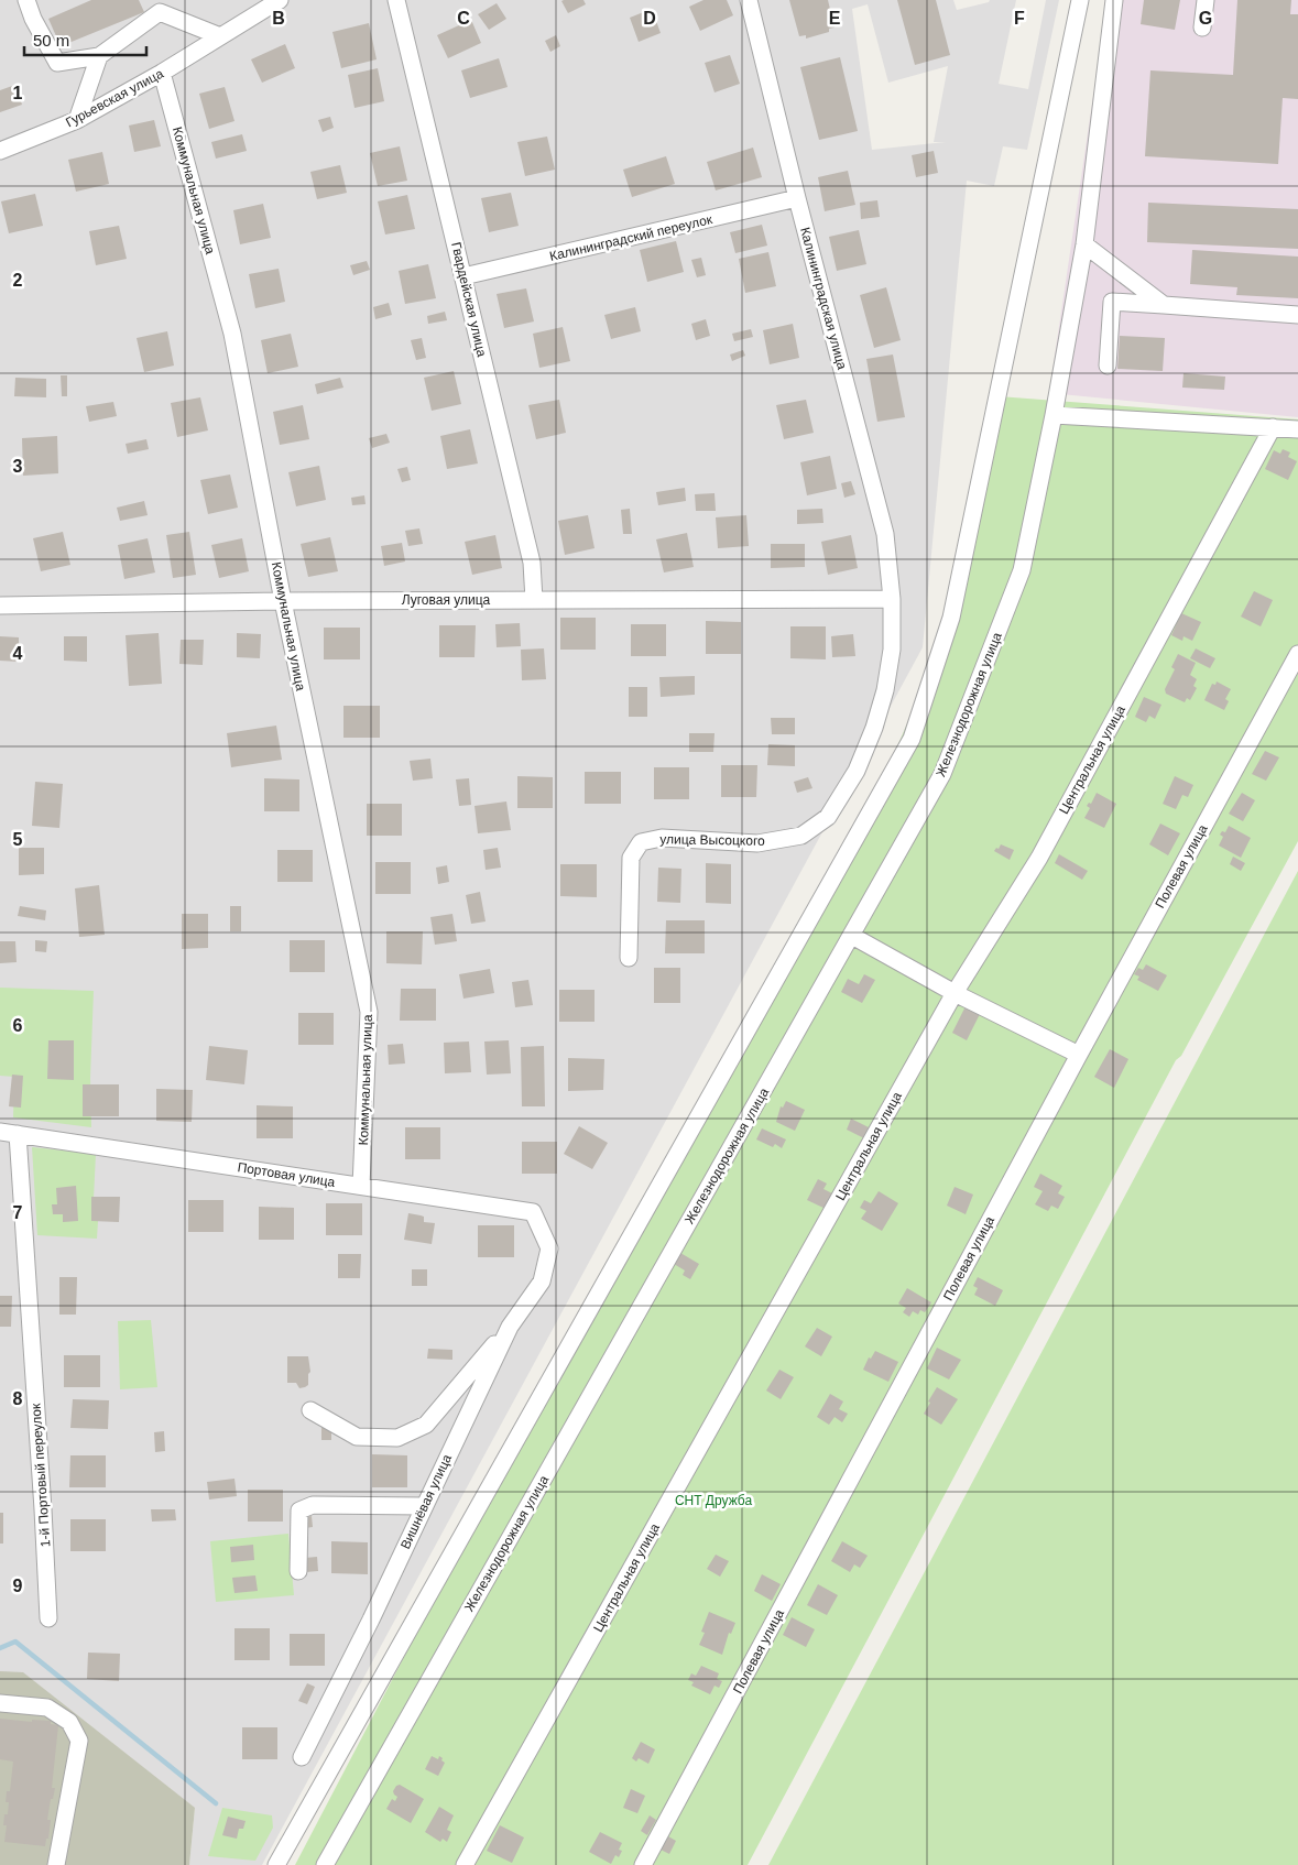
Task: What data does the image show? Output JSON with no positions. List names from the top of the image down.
{
  "streets": {
    "street": [
      "Гурьевская улица",
      "Коммунальная улица",
      "Калининградский переулок",
      "Калининградская улица",
      "Гвардейская улица",
      "Луговая улица",
      "Железнодорожная улица",
      "Центральная улица",
      "улица Высоцкого",
      "Полевая улица",
      "Портовая улица",
      "1-й Портовый переулок",
      "Вишнёвая улица"
    ]
  },
  "crossings": [
    ["Гурьевская улица", "Коммунальная улица"],
    ["Коммунальная улица", "Луговая улица"],
    ["Коммунальная улица", "Портовая улица"],
    ["Калининградский переулок", "Калининградская улица"],
    ["Калининградский переулок", "Гвардейская улица"],
    ["Калининградская улица", "Луговая улица"],
    ["Калининградская улица", "улица Высоцкого"],
    ["Гвардейская улица", "Луговая улица"],
    ["Луговая улица", "улица Высоцкого"],
    ["Портовая улица", "1-й Портовый переулок"],
    ["Портовая улица", "Вишнёвая улица"]
  ],
  "parks": ["СНТ Дружба"],
  "scale_bar": "50 m",
  "grid": {
    "columns": [
      "B",
      "C",
      "D",
      "E",
      "F",
      "G"
    ],
    "rows": [
      "1",
      "2",
      "3",
      "4",
      "5",
      "6",
      "7",
      "8",
      "9"
    ]
  }
}
